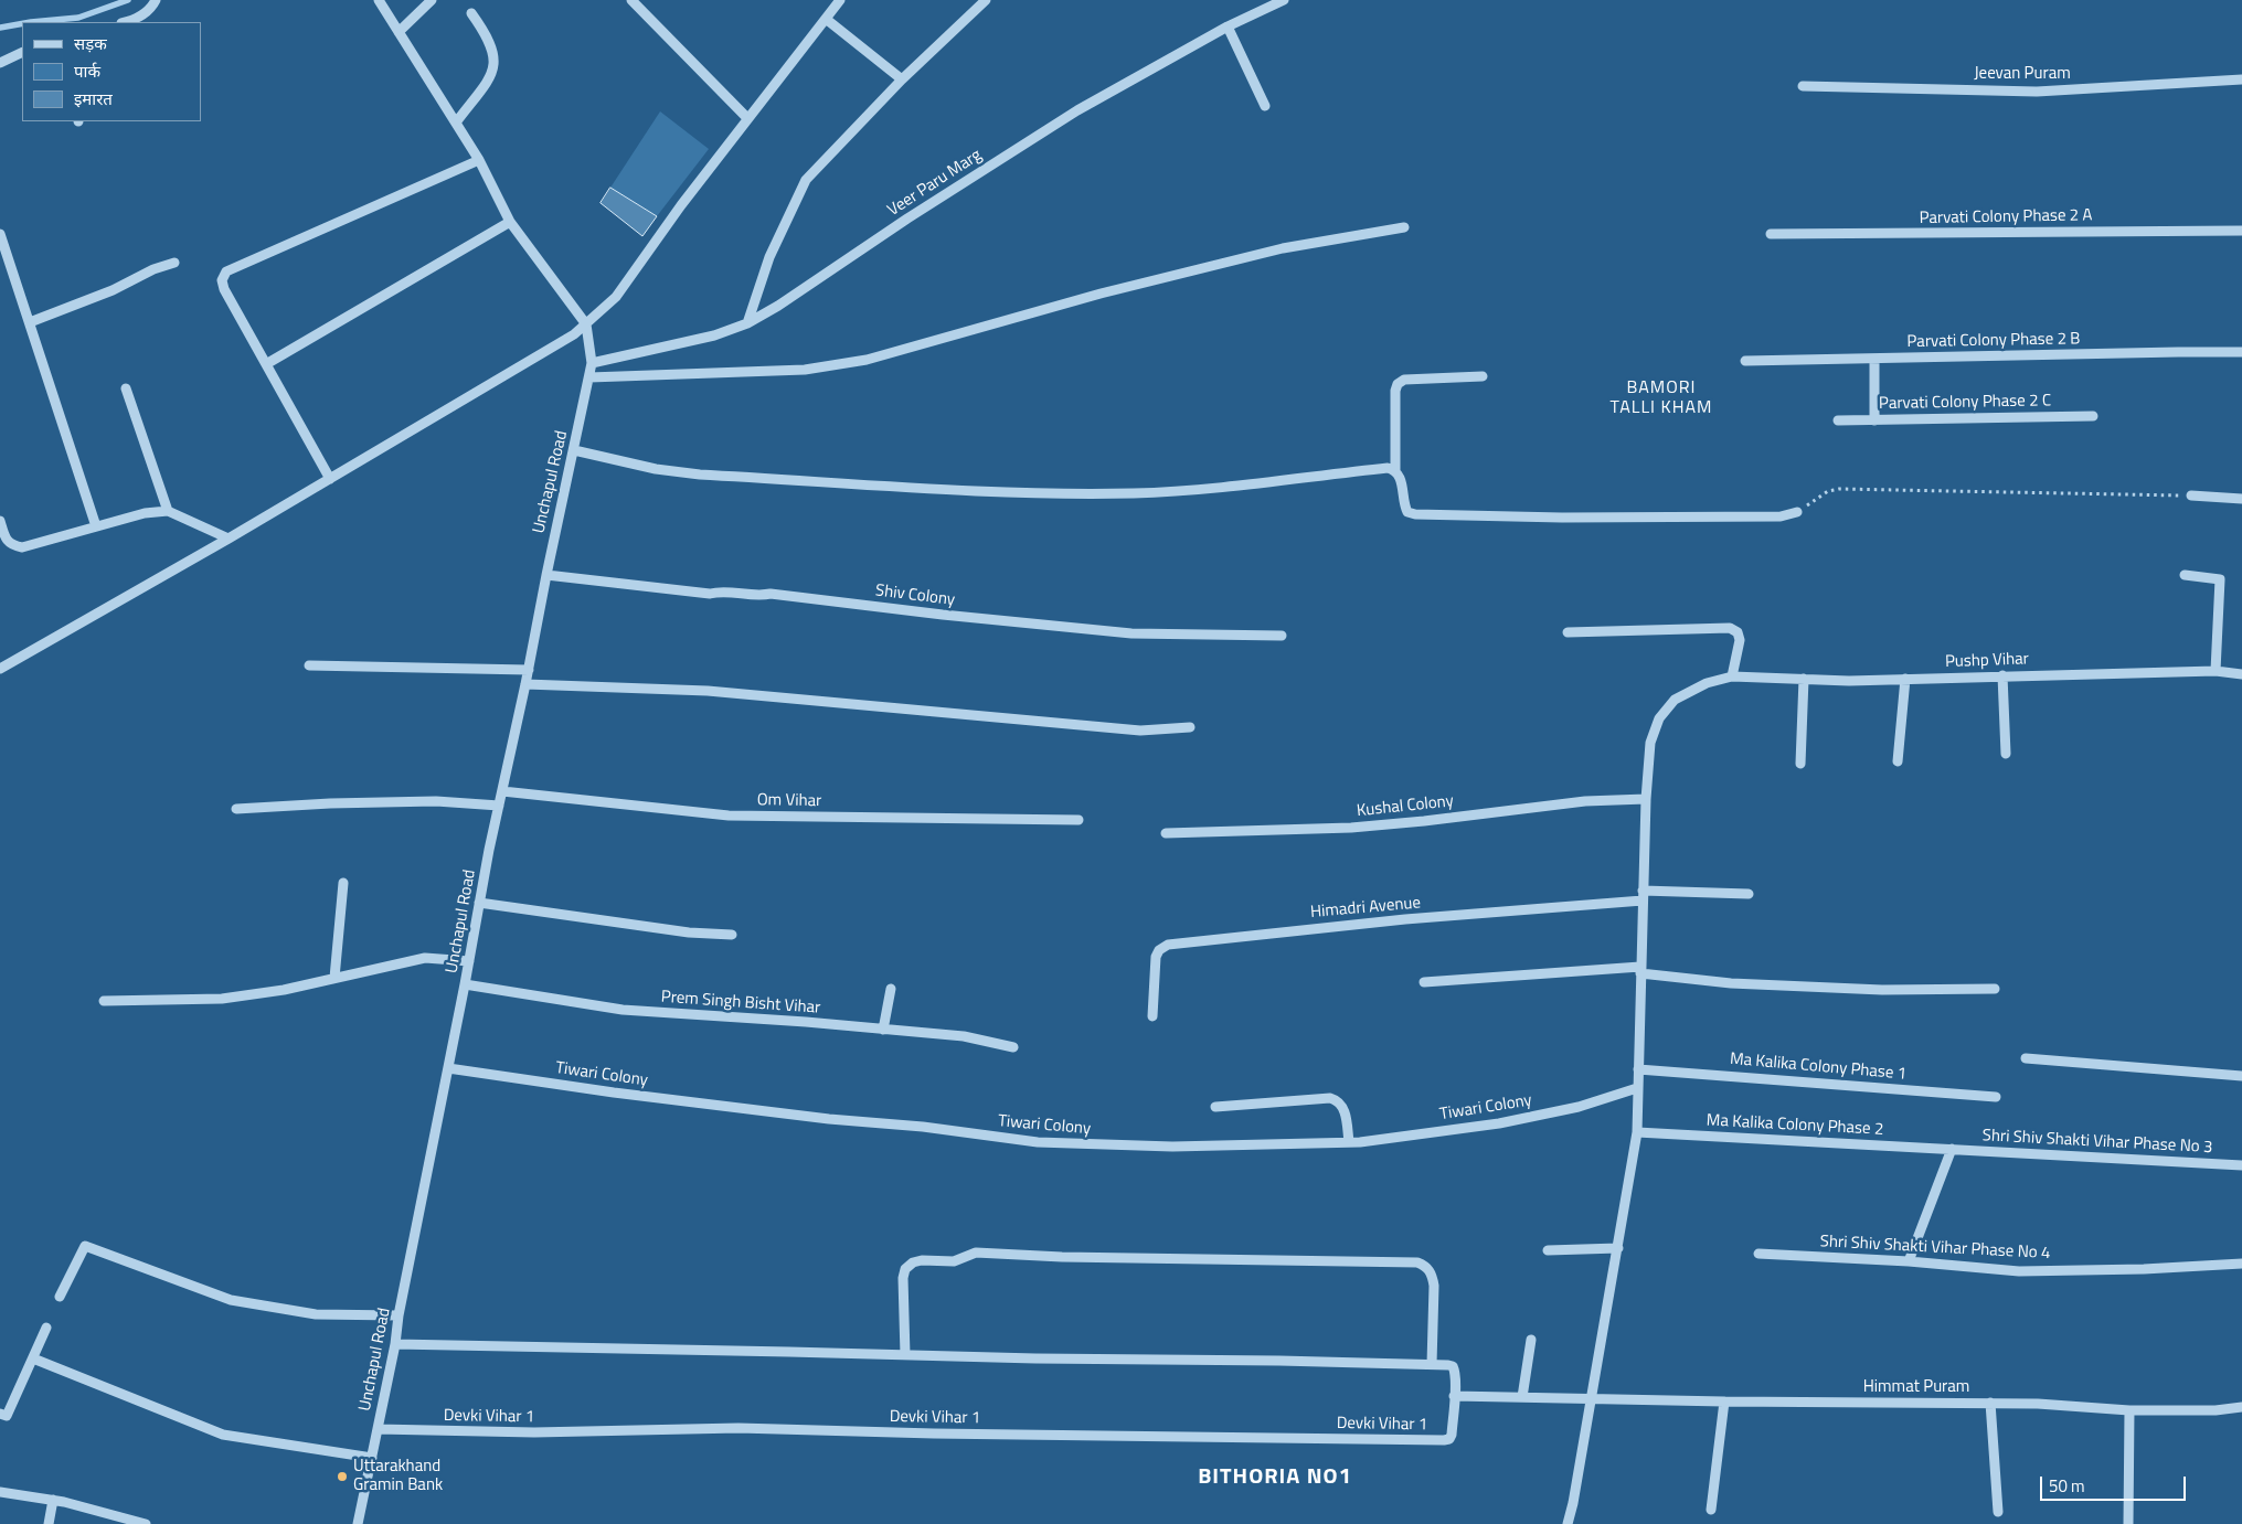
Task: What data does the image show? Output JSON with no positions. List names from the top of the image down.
{
  "streets": {
    "street": [
      "Jeevan Puram",
      "Veer Paru Marg",
      "Parvati Colony Phase 2 A",
      "Parvati Colony Phase 2 B",
      "Parvati Colony Phase 2 C",
      "Unchapul Road",
      "Shiv Colony",
      "Pushp Vihar",
      "Om Vihar",
      "Kushal Colony",
      "Himadri Avenue",
      "Prem Singh Bisht Vihar",
      "Ma Kalika Colony Phase 1",
      "Tiwari Colony",
      "Ma Kalika Colony Phase 2",
      "Shri Shiv Shakti Vihar Phase No 3",
      "Shri Shiv Shakti Vihar Phase No 4",
      "Himmat Puram",
      "Devki Vihar 1"
    ]
  },
  "crossings": [
    ["Veer Paru Marg", "Unchapul Road"],
    ["Unchapul Road", "Shiv Colony"],
    ["Unchapul Road", "Om Vihar"],
    ["Unchapul Road", "Prem Singh Bisht Vihar"],
    ["Unchapul Road", "Tiwari Colony"],
    ["Unchapul Road", "Devki Vihar 1"],
    ["Pushp Vihar", "Kushal Colony"],
    ["Pushp Vihar", "Himadri Avenue"],
    ["Pushp Vihar", "Ma Kalika Colony Phase 1"],
    ["Pushp Vihar", "Tiwari Colony"],
    ["Pushp Vihar", "Ma Kalika Colony Phase 2"],
    ["Pushp Vihar", "Himmat Puram"],
    ["Ma Kalika Colony Phase 2", "Shri Shiv Shakti Vihar Phase No 3"],
    ["Himmat Puram", "Devki Vihar 1"]
  ],
  "districts": ["BAMORI TALLI KHAM", "BITHORIA NO1"],
  "places": ["Uttarakhand Gramin Bank"],
  "legend": ["सड़क", "पार्क", "इमारत"],
  "scale_bar": "50 m"
}
